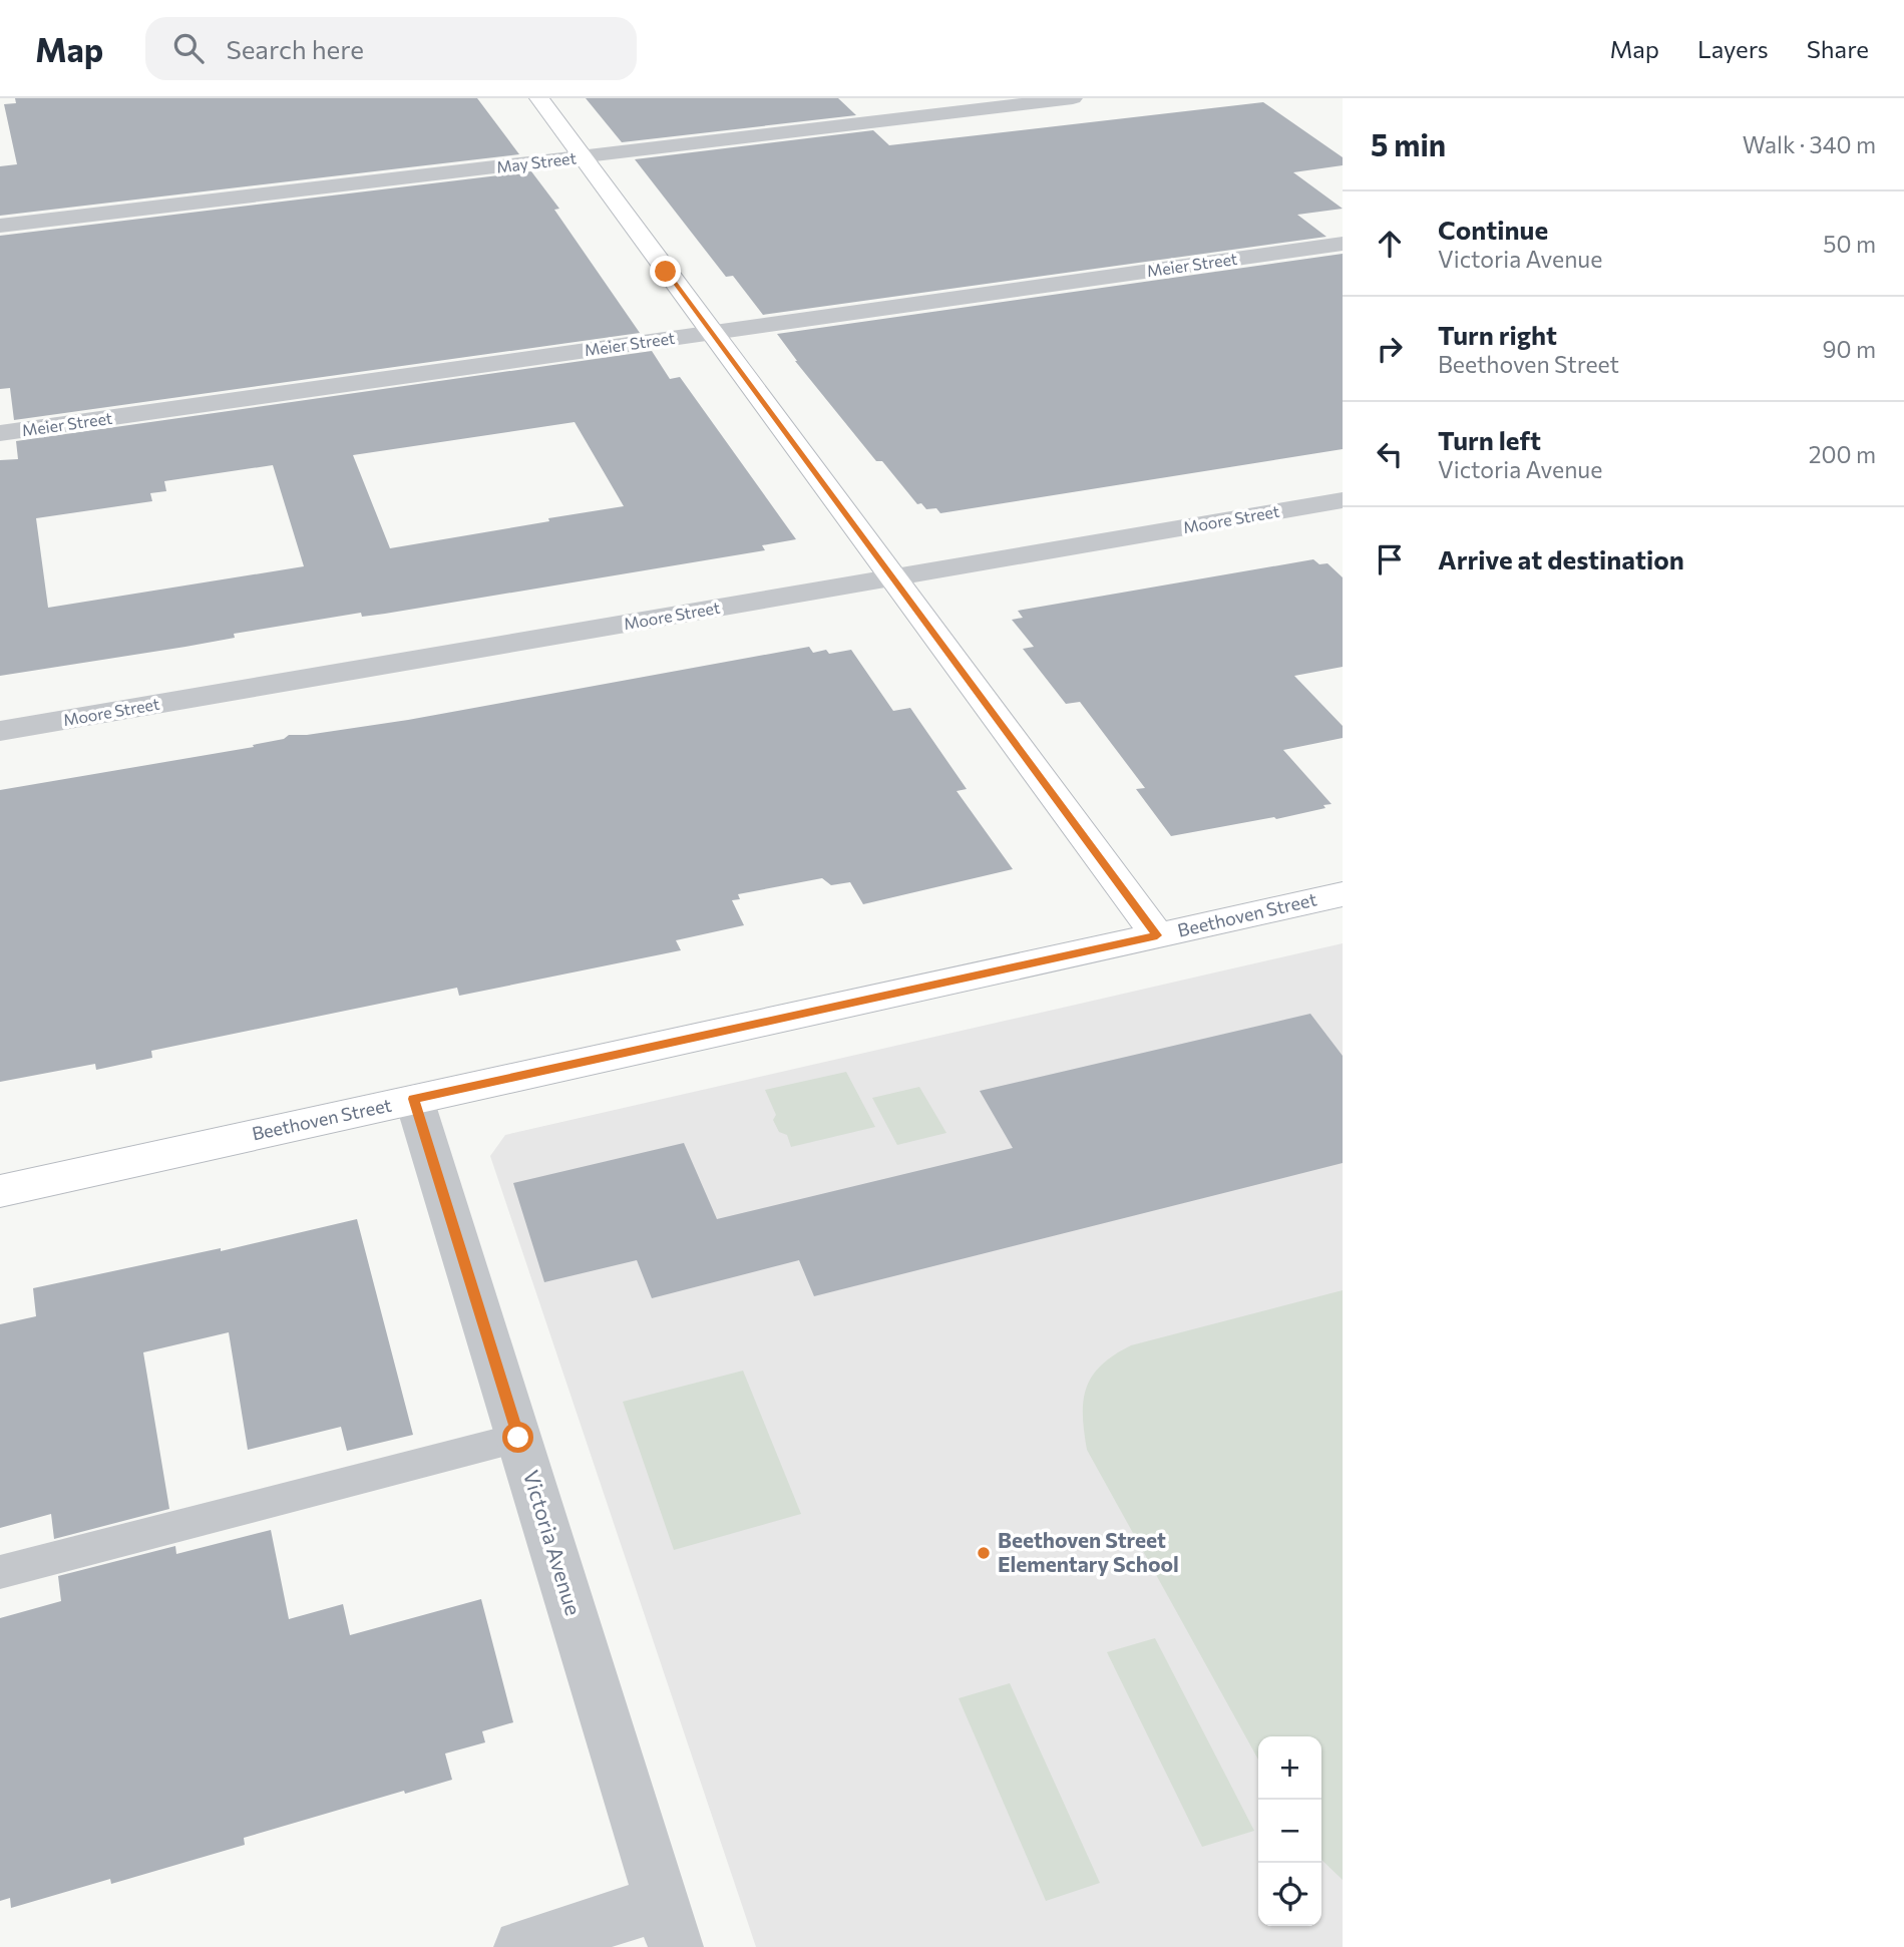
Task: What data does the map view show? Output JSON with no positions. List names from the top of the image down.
{
  "streets": {
    "street": [
      "May Street",
      "Meier Street",
      "Moore Street",
      "Beethoven Street",
      "Victoria Avenue"
    ]
  },
  "crossings": [
    ["Beethoven Street", "Victoria Avenue"]
  ],
  "places": ["Beethoven Street Elementary School"],
  "page": {
    "header": "Map",
    "search": "Search here",
    "nav": ["Map", "Layers", "Share"],
    "heading": ["5 min", "Walk · 340 m"],
    "list": [
      ["Continue", "Victoria Avenue", "50 m"],
      ["Turn right", "Beethoven Street", "90 m"],
      ["Turn left", "Victoria Avenue", "200 m"],
      "Arrive at destination"
    ],
    "map_buttons": ["+", "−"]
  }
}
